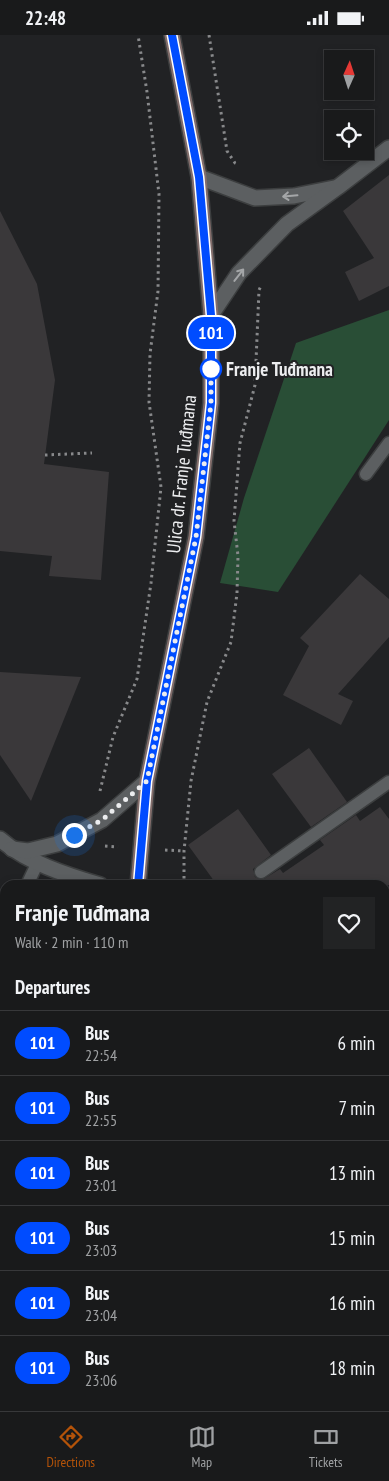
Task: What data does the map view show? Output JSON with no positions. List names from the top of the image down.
{
  "streets": {
    "main road": ["Ulica dr. Franje Tuđmana"]
  },
  "places": ["Franje Tuđmana"],
  "lines": ["bus line 101"],
  "north": "top",
  "page": {
    "status": "22:48",
    "on_map": "101",
    "heading": [
      ["Franje Tuđmana", "Walk · 2 min · 110 m"],
      "Departures"
    ],
    "list": [
      {
        "mark": "101",
        "name": "Bus",
        "note": "22:54",
        "value": "6 min"
      },
      {
        "mark": "101",
        "name": "Bus",
        "note": "22:55",
        "value": "7 min"
      },
      {
        "mark": "101",
        "name": "Bus",
        "note": "23:01",
        "value": "13 min"
      },
      {
        "mark": "101",
        "name": "Bus",
        "note": "23:03",
        "value": "15 min"
      },
      {
        "mark": "101",
        "name": "Bus",
        "note": "23:04",
        "value": "16 min"
      },
      {
        "mark": "101",
        "name": "Bus",
        "note": "23:06",
        "value": "18 min"
      }
    ],
    "tabs": ["Directions", "Map", "Tickets"]
  }
}
